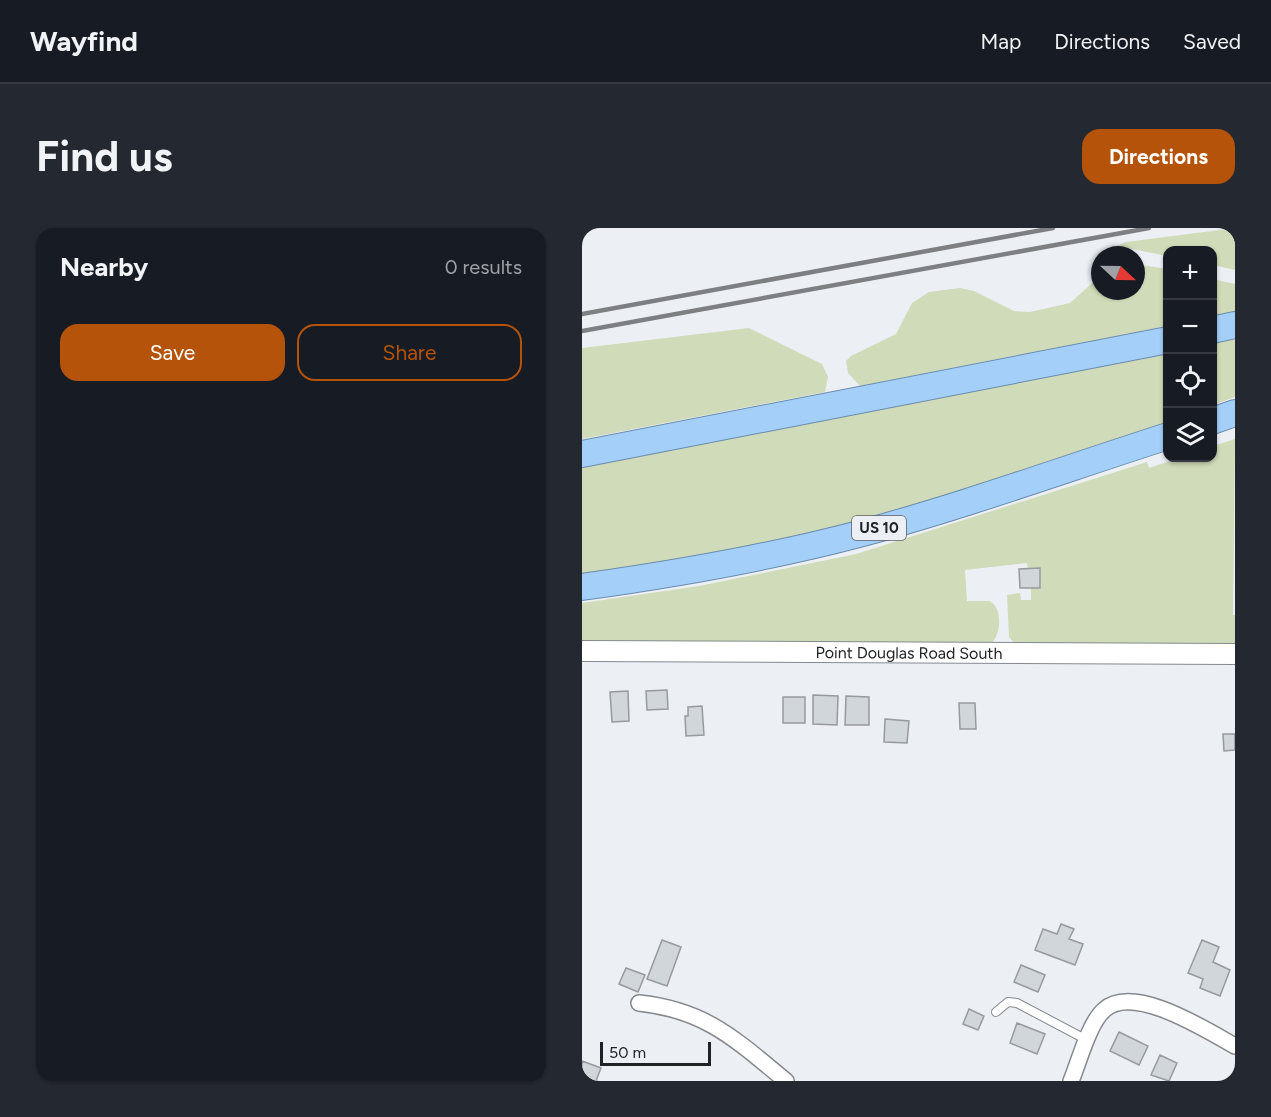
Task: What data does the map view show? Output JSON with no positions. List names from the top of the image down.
{
  "streets": {
    "highway": ["US 10"],
    "street": ["Point Douglas Road South"]
  },
  "scale_bar": "50 m",
  "north": "right",
  "page": {
    "header": "Wayfind",
    "nav": ["Map", "Directions", "Saved"],
    "buttons": [
      "Directions",
      ["Save", "Share"]
    ],
    "title": "Find us",
    "heading": ["Nearby", "0 results"],
    "map_buttons": ["+", "−"],
    "scale": "50 m"
  }
}
